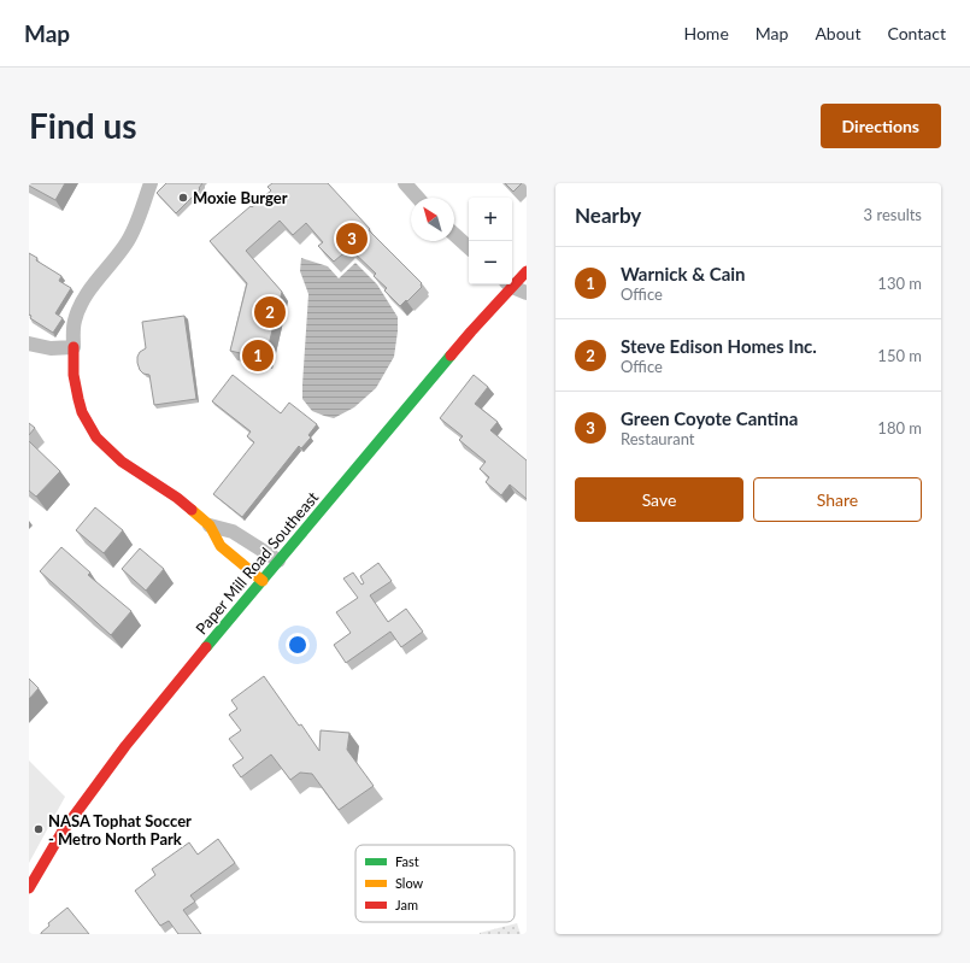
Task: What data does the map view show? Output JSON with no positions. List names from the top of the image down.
{
  "streets": {
    "street": ["Paper Mill Road Southeast"]
  },
  "places": ["Moxie Burger", "NASA Tophat Soccer - Metro North Park"],
  "legend": ["Fast", "Slow", "Jam"],
  "north": "top left",
  "page": {
    "header": "Map",
    "nav": [
      "Home",
      "Map",
      "About",
      "Contact"
    ],
    "buttons": [
      "Directions",
      ["Save", "Share"]
    ],
    "title": "Find us",
    "heading": ["Nearby", "3 results"],
    "map_buttons": ["+", "−"],
    "pins": ["3", "2", "1"],
    "list": [
      {
        "mark": "1",
        "name": "Warnick & Cain",
        "note": "Office",
        "value": "130 m"
      },
      {
        "mark": "2",
        "name": "Steve Edison Homes Inc.",
        "note": "Office",
        "value": "150 m"
      },
      {
        "mark": "3",
        "name": "Green Coyote Cantina",
        "note": "Restaurant",
        "value": "180 m"
      }
    ]
  }
}
